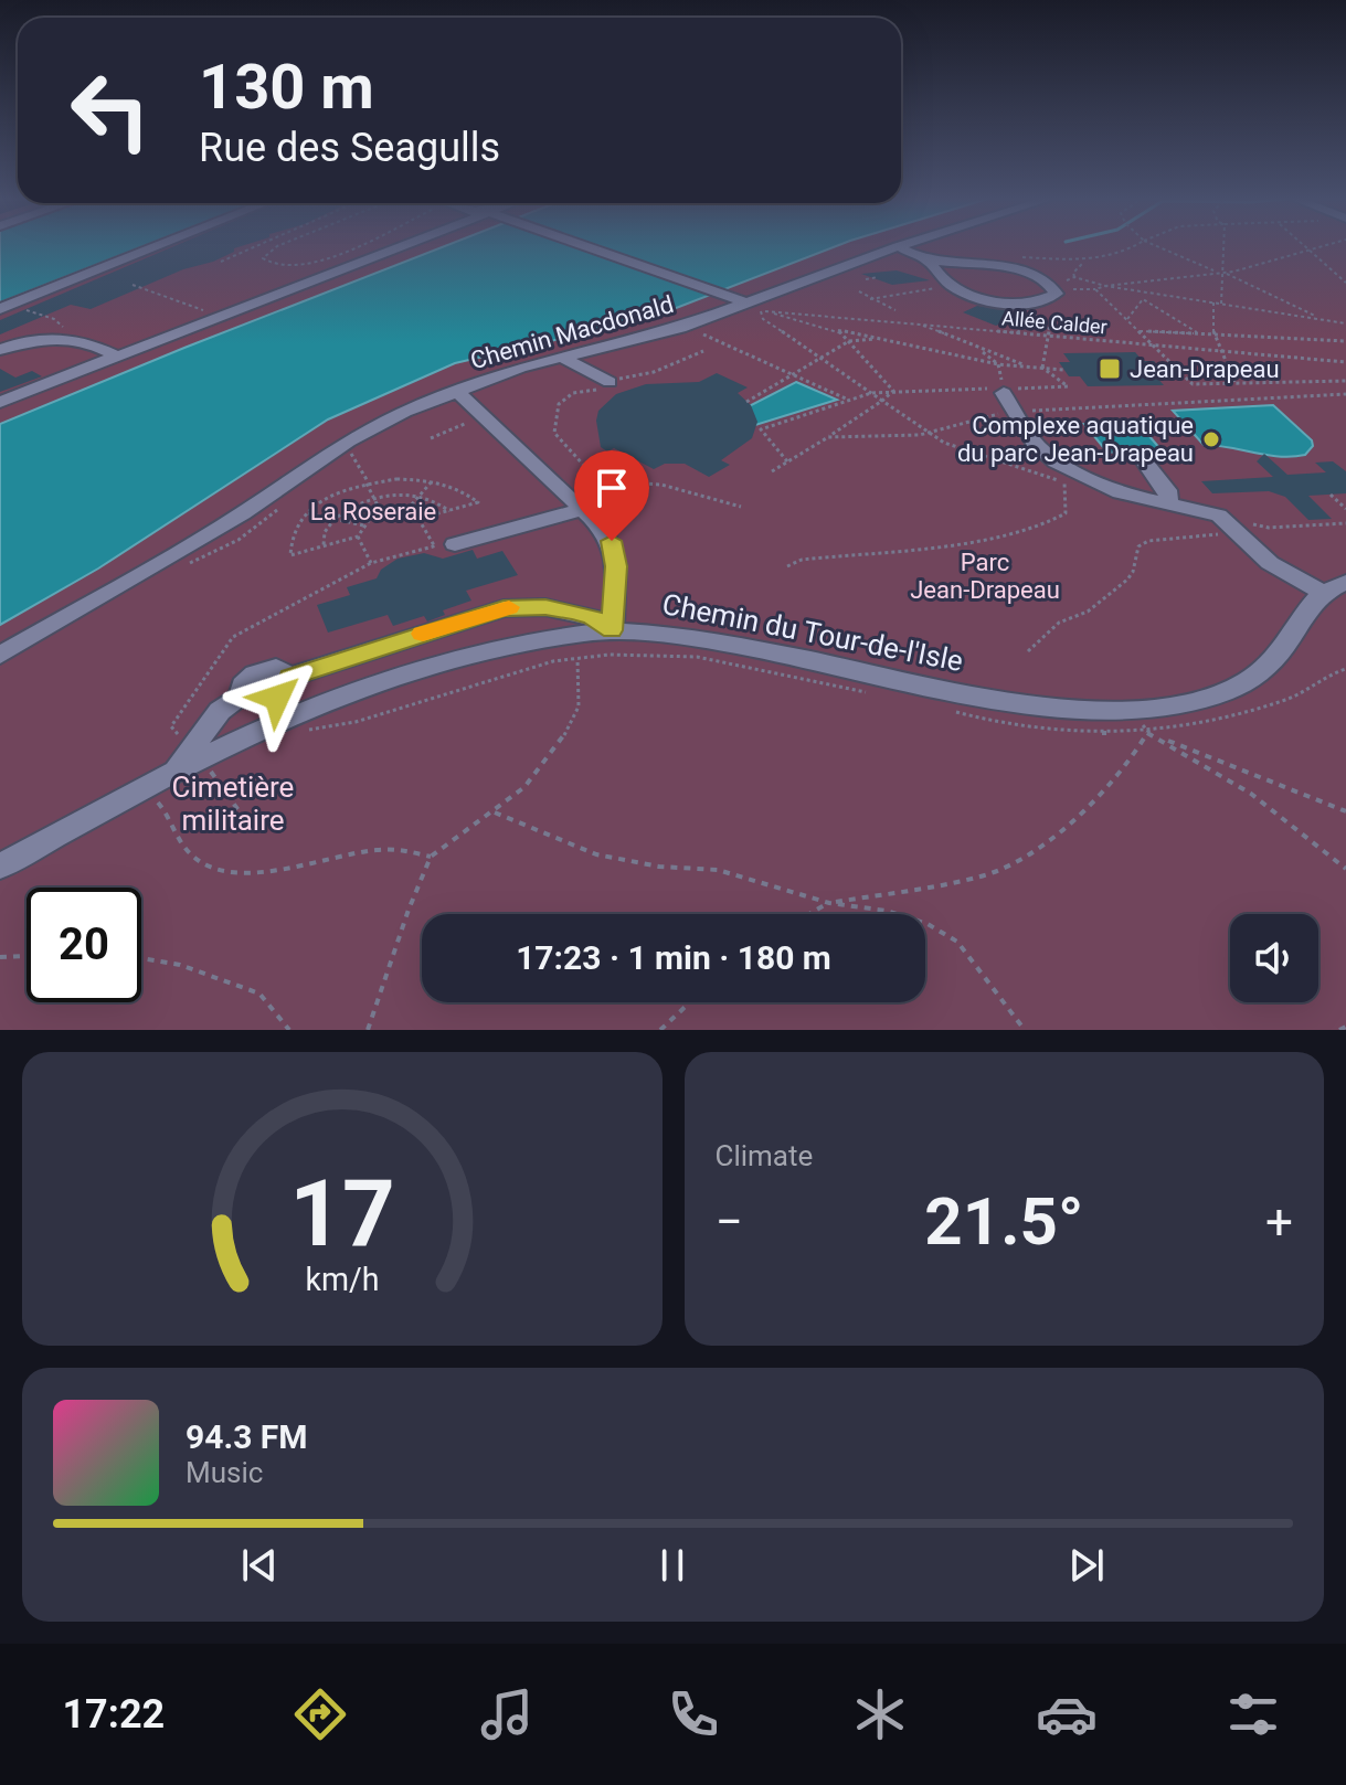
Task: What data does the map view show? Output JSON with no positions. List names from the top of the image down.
{
  "streets": {
    "street": ["Chemin Macdonald", "Chemin du Tour-de-l'Isle"],
    "path": ["Allée Calder"]
  },
  "crossings": [
    ["Allée Calder", "Chemin Macdonald"]
  ],
  "parks": ["La Roseraie", "Parc Jean-Drapeau", "Cimetière militaire"],
  "places": {
    "transit": ["Jean-Drapeau"],
    "other": ["Complexe aquatique du parc Jean-Drapeau"]
  },
  "page": {
    "turn": ["130 m", "Rue des Seagulls"],
    "limit": "20",
    "trip": "17:23 · 1 min · 180 m",
    "tile": "Climate",
    "heat": ["−", "21.5°", "+"],
    "song": ["94.3 FM", "Music"],
    "tabs": "17:22",
    "gauge": ["17", "km/h"]
  }
}
